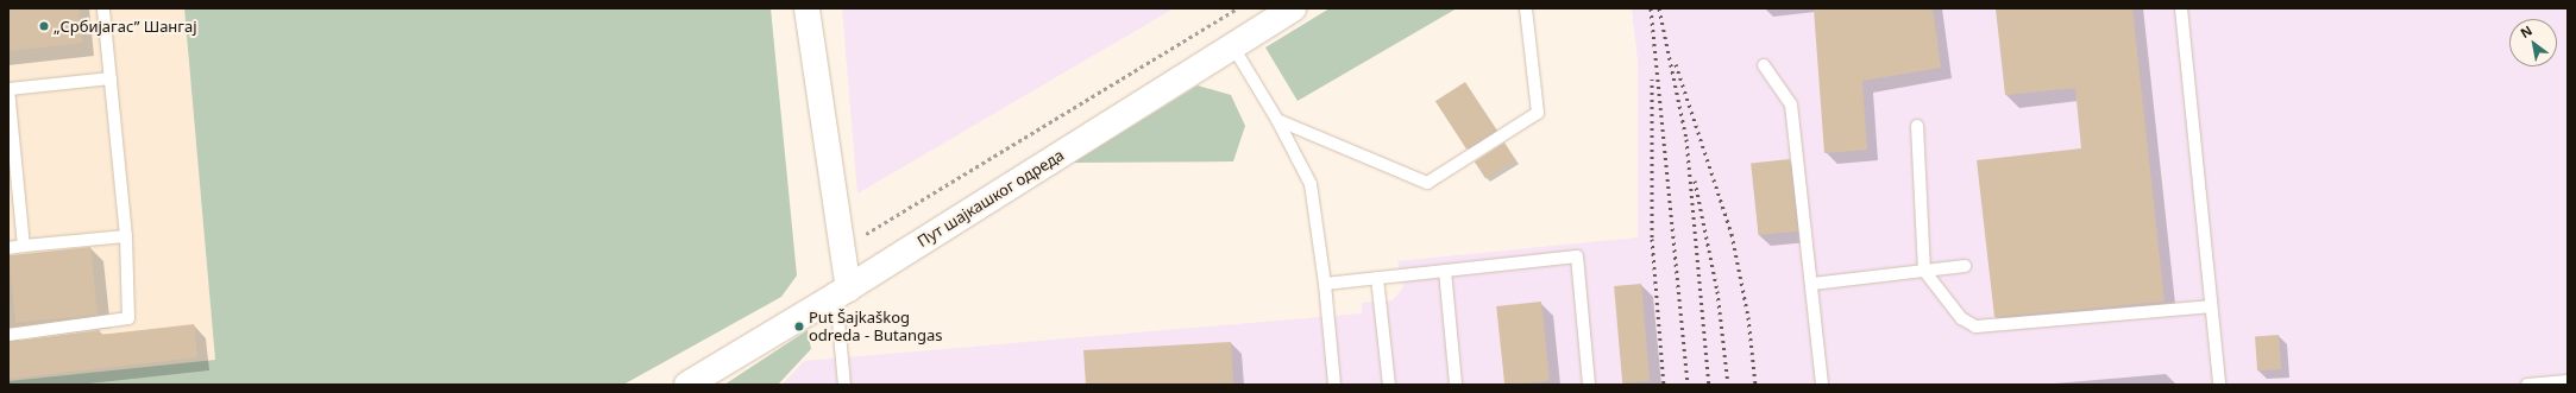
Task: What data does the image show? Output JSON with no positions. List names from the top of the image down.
{
  "streets": {
    "street": ["Пут шајкашког одреда"]
  },
  "places": ["„Србијагас” Шангај", "Put Šajkaškog odreda - Butangas"],
  "north": "top left"
}
